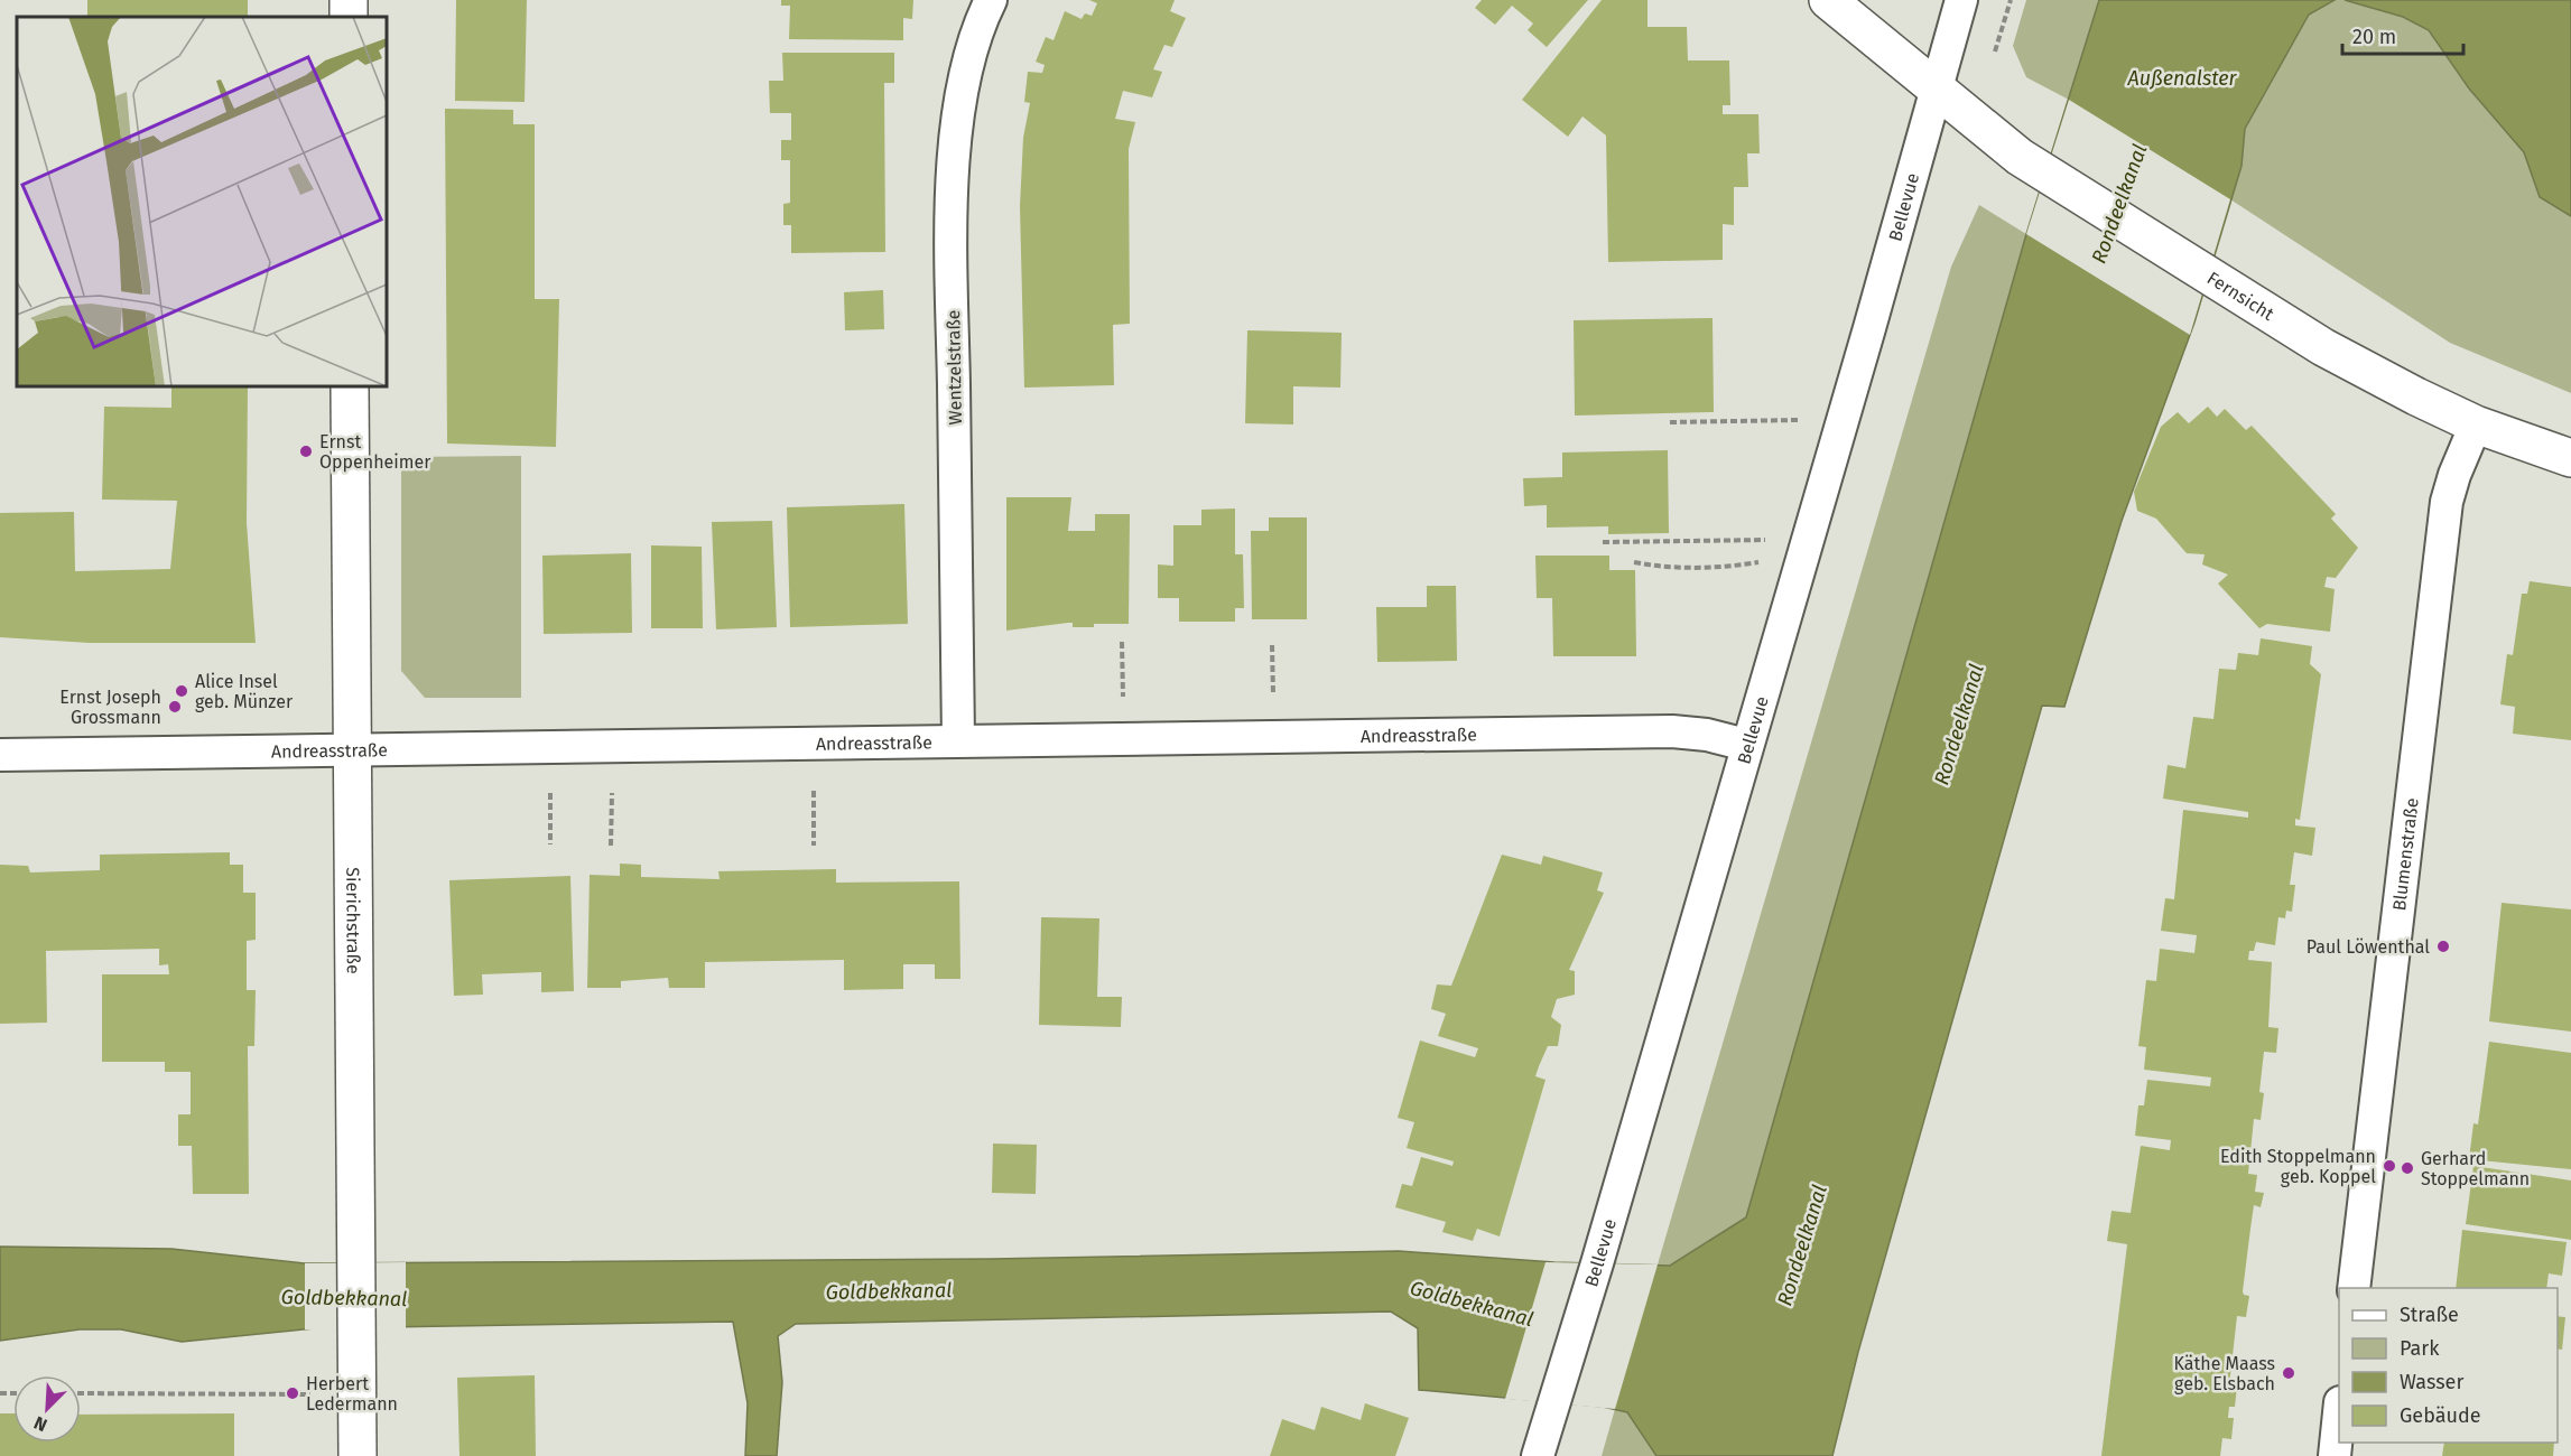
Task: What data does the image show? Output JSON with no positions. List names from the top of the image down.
{
  "streets": {
    "main road": ["Fernsicht", "Sierichstraße"],
    "street": [
      "Bellevue",
      "Wentzelstraße",
      "Andreasstraße",
      "Blumenstraße"
    ]
  },
  "crossings": [
    ["Bellevue", "Fernsicht"],
    ["Bellevue", "Andreasstraße"],
    ["Fernsicht", "Blumenstraße"],
    ["Wentzelstraße", "Andreasstraße"],
    ["Andreasstraße", "Sierichstraße"]
  ],
  "water": ["Außenalster", "Rondeelkanal", "Goldbekkanal"],
  "places": [
    "Ernst Oppenheimer",
    "Alice Insel geb. Münzer",
    "Ernst Joseph Grossmann",
    "Paul Löwenthal",
    "Edith Stoppelmann geb. Koppel",
    "Gerhard Stoppelmann",
    "Käthe Maass geb. Elsbach",
    "Herbert Ledermann"
  ],
  "legend": [
    "Straße",
    "Park",
    "Wasser",
    "Gebäude"
  ],
  "scale_bar": "20 m",
  "north": "bottom left"
}
